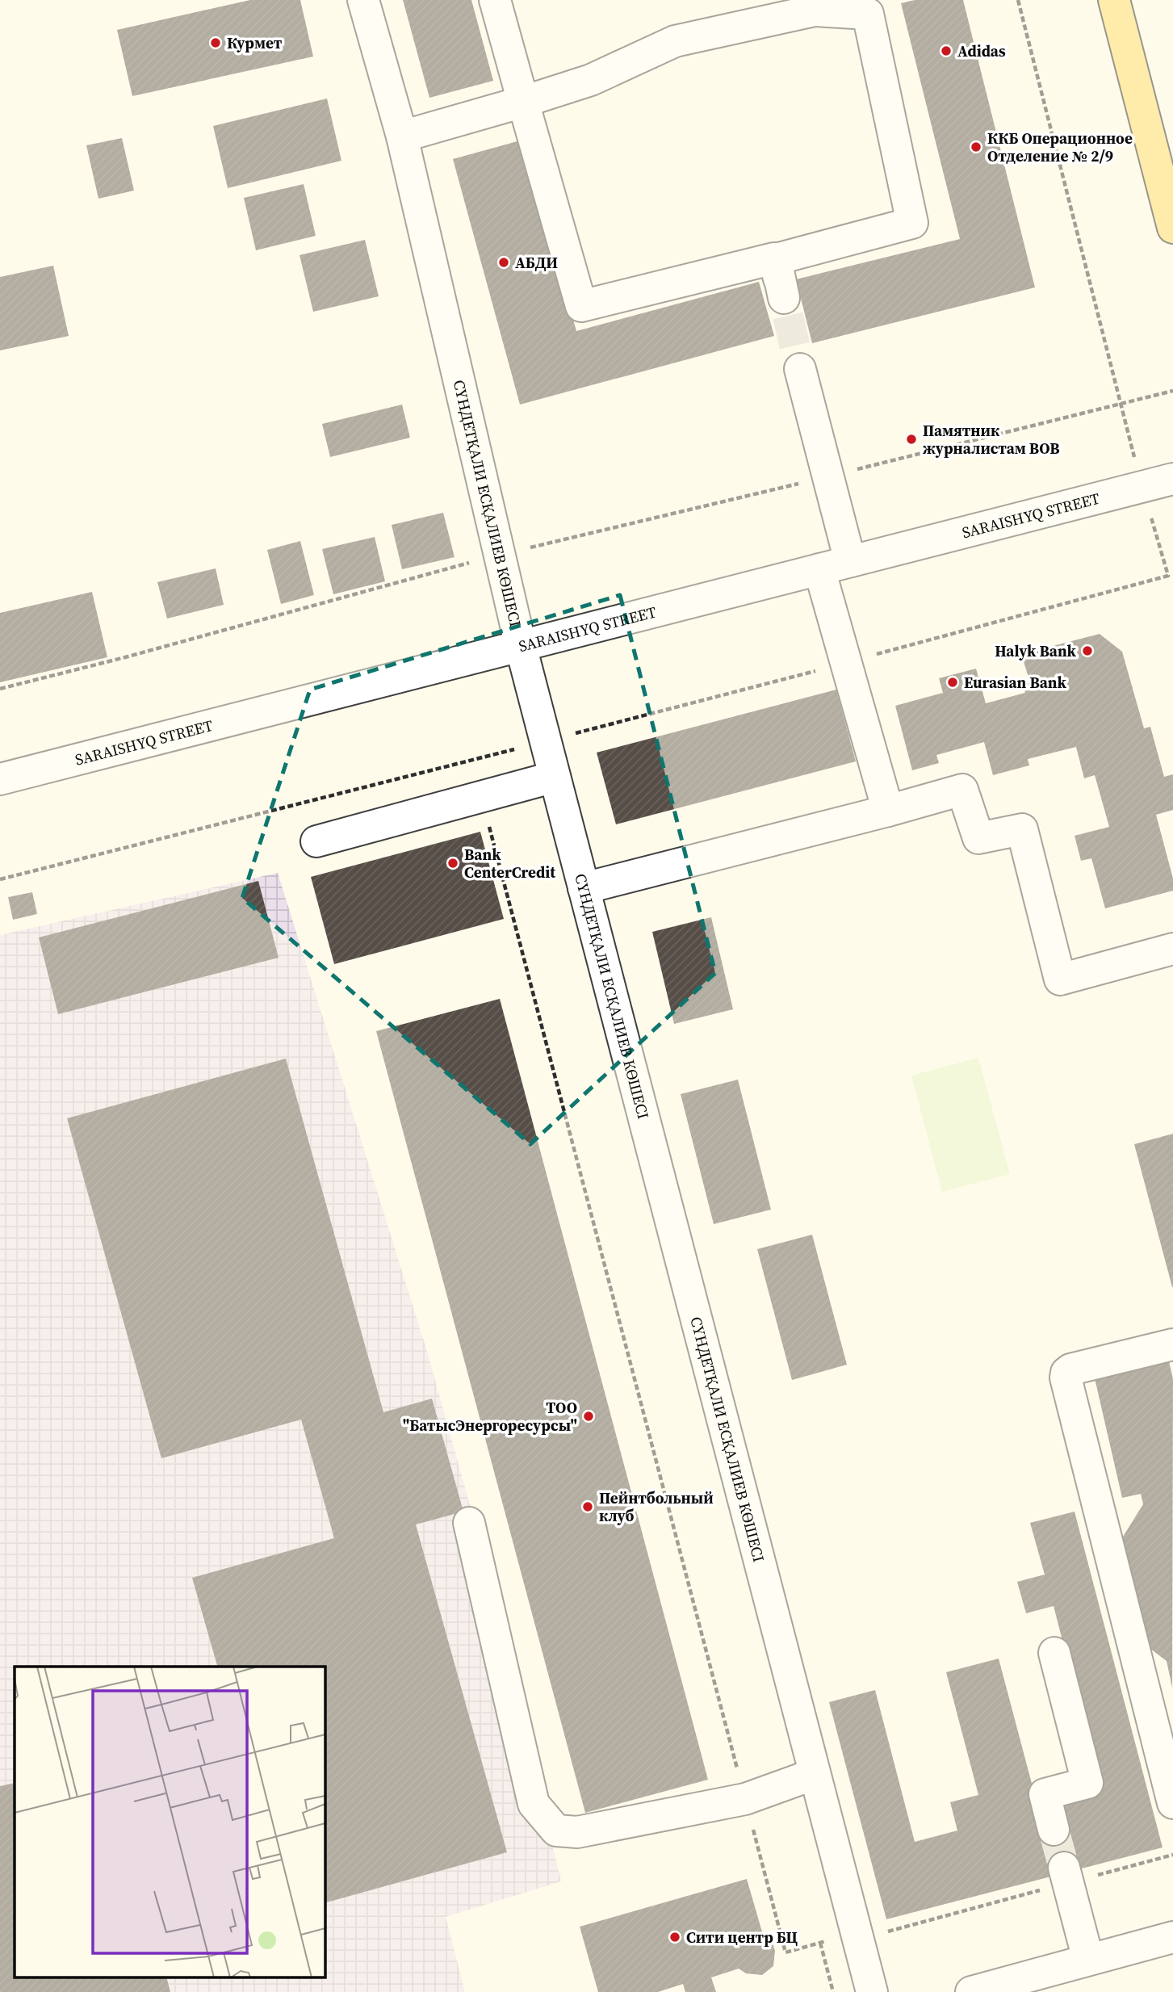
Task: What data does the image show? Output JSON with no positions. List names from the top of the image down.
{
  "streets": {
    "street": ["СҮНДЕТҚАЛИ ЕСҚАЛИЕВ КӨШЕСІ", "SARAISHYQ STREET"]
  },
  "crossings": [
    ["СҮНДЕТҚАЛИ ЕСҚАЛИЕВ КӨШЕСІ", "SARAISHYQ STREET"]
  ],
  "places": [
    "Курмет",
    "Adidas",
    "ККБ Операционное Отделение № 2/9",
    "АБДИ",
    "Памятник журналистам ВОВ",
    "Halyk Bank",
    "Eurasian Bank",
    "Bank CenterCredit",
    "ТОО \"БатысЭнергоресурсы\"",
    "Пейнтбольный клуб",
    "Сити центр БЦ"
  ]
}
